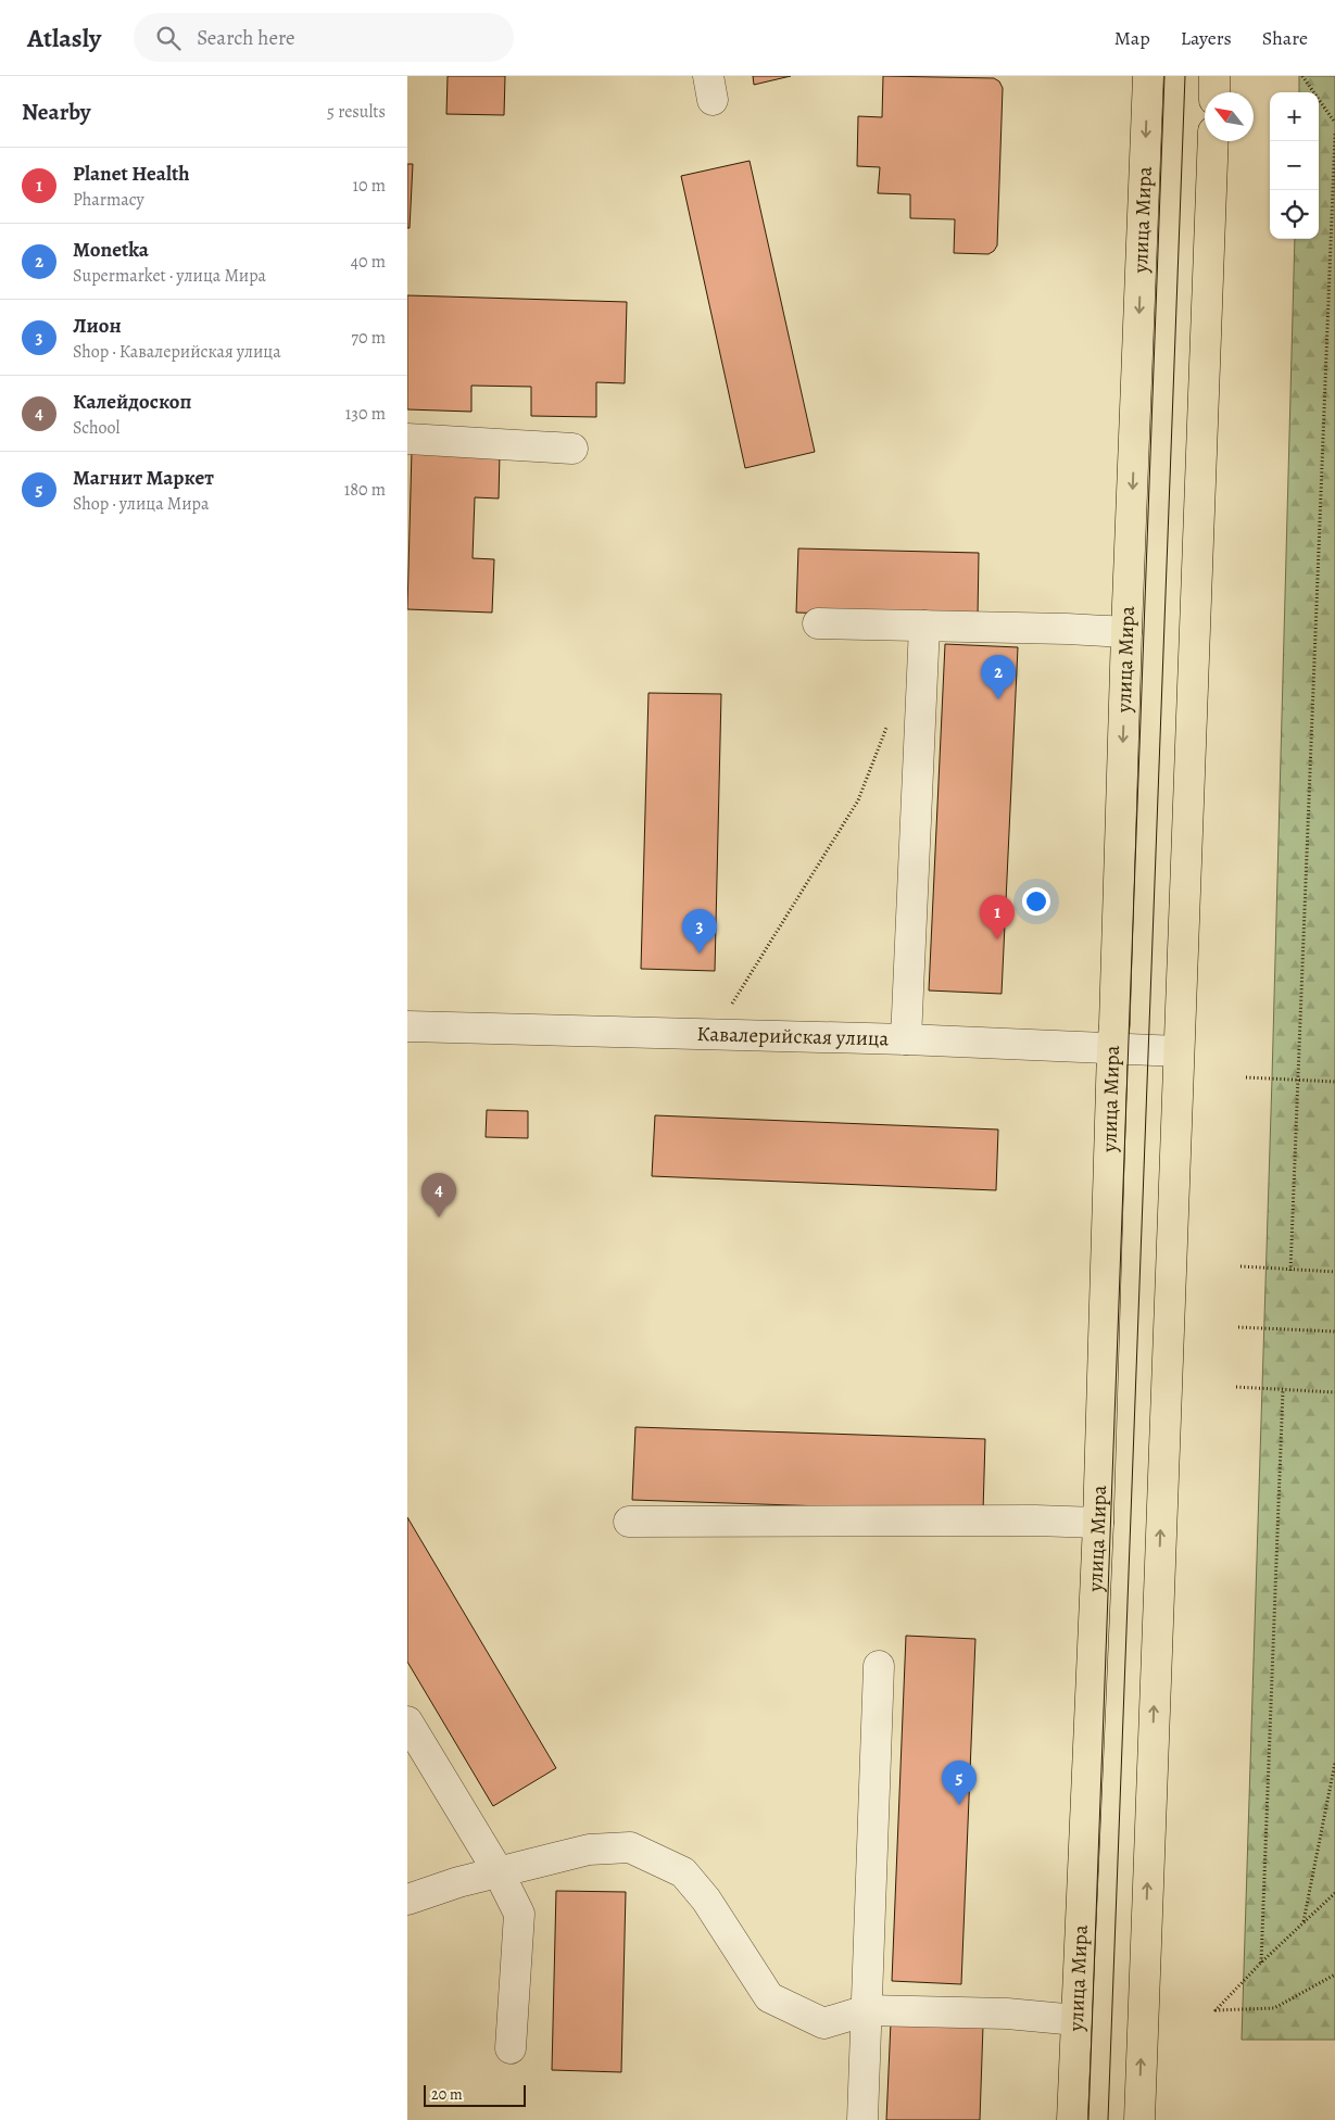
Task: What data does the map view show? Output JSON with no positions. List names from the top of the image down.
{
  "streets": {
    "main road": ["улица Мира"],
    "street": ["Кавалерийская улица"]
  },
  "crossings": [
    ["улица Мира", "Кавалерийская улица"]
  ],
  "scale_bar": "20 m",
  "north": "top left",
  "page": {
    "header": "Atlasly",
    "search": "Search here",
    "nav": ["Map", "Layers", "Share"],
    "heading": ["Nearby", "5 results"],
    "map_buttons": ["+", "−"],
    "list": [
      {
        "mark": "1",
        "name": "Planet Health",
        "note": "Pharmacy",
        "value": "10 m"
      },
      {
        "mark": "2",
        "name": "Monetka",
        "note": "Supermarket · улица Мира",
        "value": "40 m"
      },
      {
        "mark": "3",
        "name": "Лион",
        "note": "Shop · Кавалерийская улица",
        "value": "70 m"
      },
      {
        "mark": "4",
        "name": "Калейдоскоп",
        "note": "School",
        "value": "130 m"
      },
      {
        "mark": "5",
        "name": "Магнит Маркет",
        "note": "Shop · улица Мира",
        "value": "180 m"
      }
    ],
    "pins": [
      "2",
      "1",
      "3",
      "4",
      "5"
    ],
    "scale": "20 m"
  }
}
